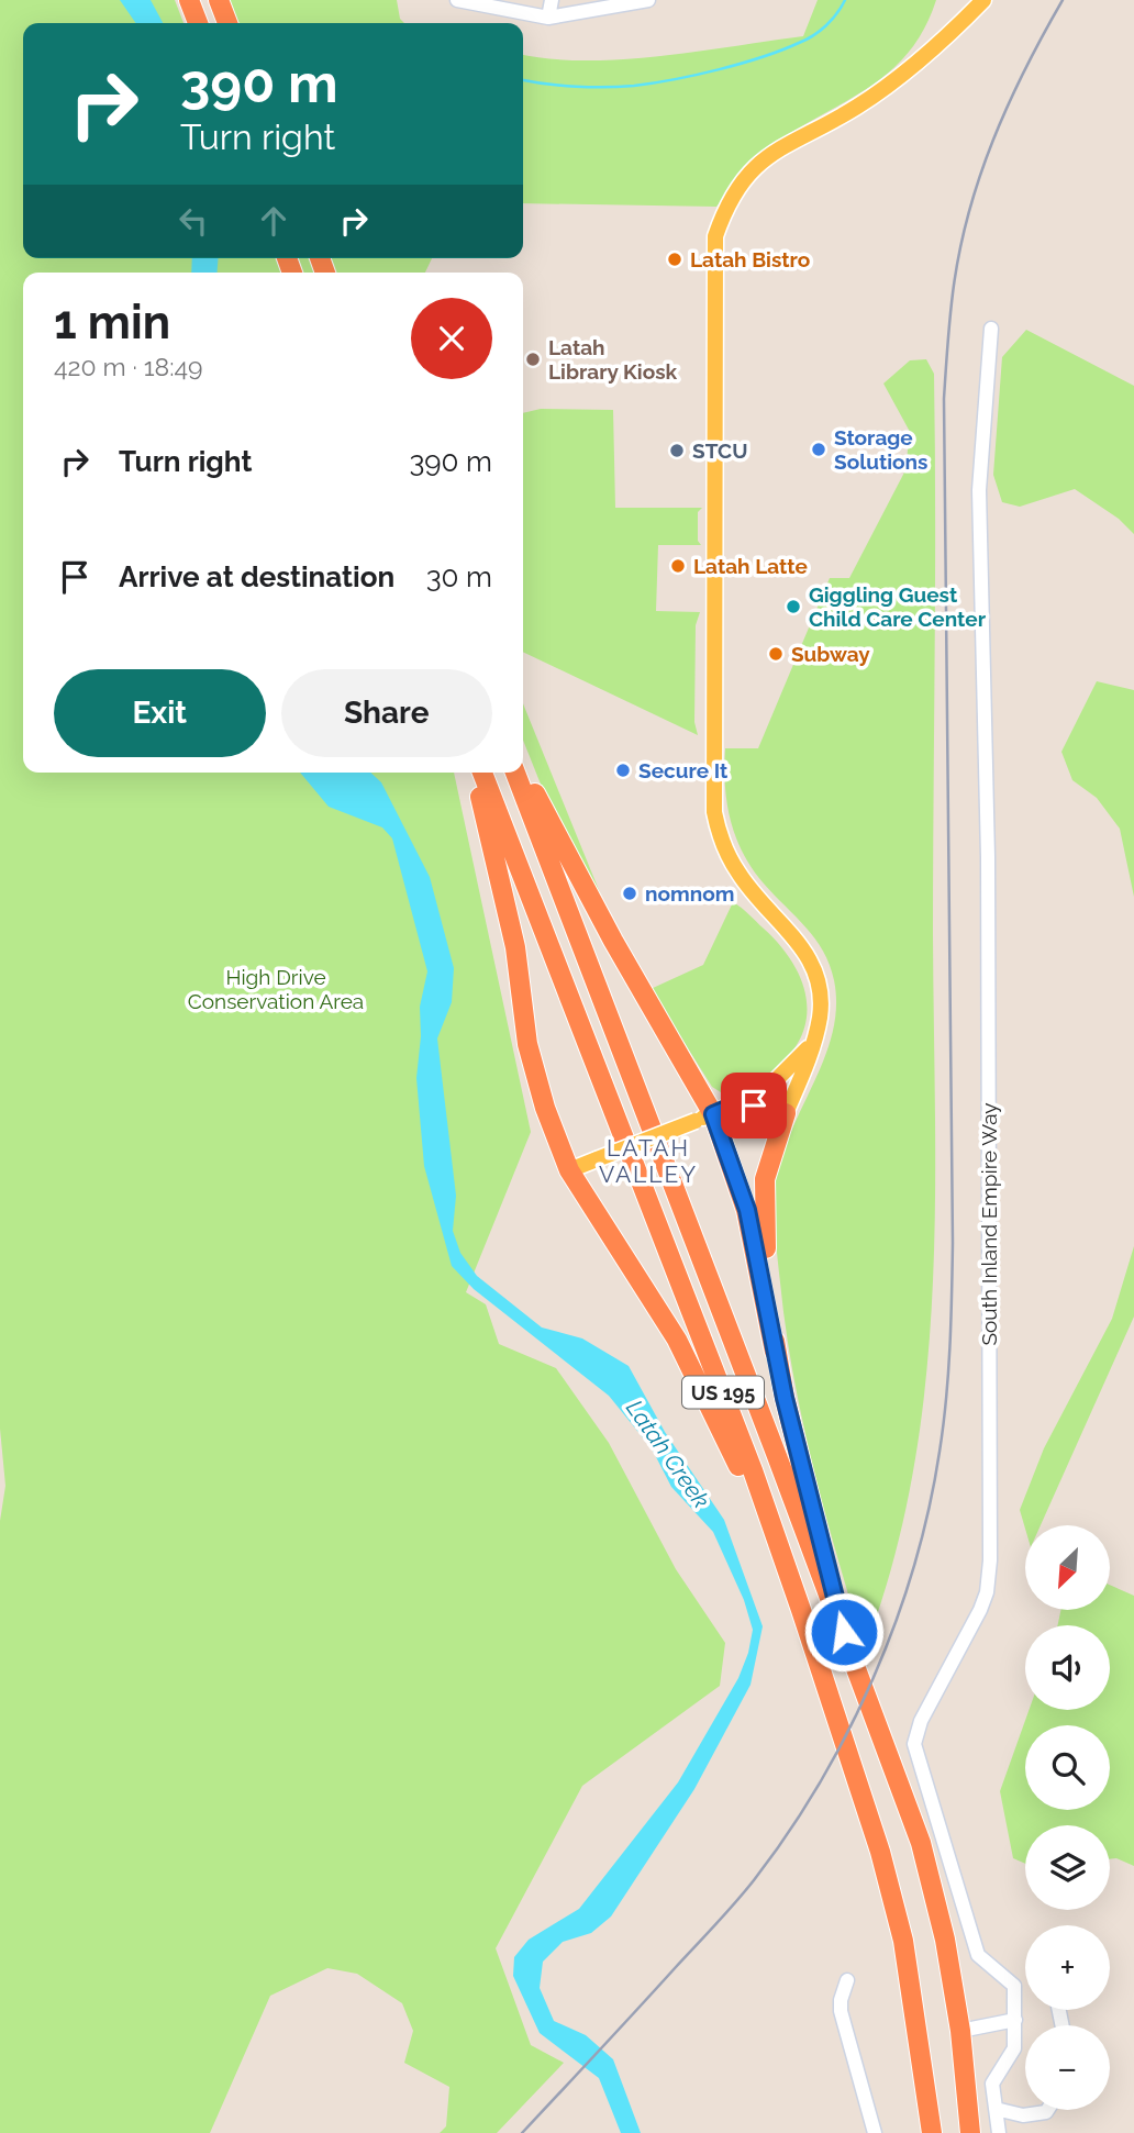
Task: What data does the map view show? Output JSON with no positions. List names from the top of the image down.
{
  "streets": {
    "highway": ["US 195"],
    "street": ["South Inland Empire Way"]
  },
  "districts": ["LATAH VALLEY"],
  "water": ["Latah Creek"],
  "parks": ["High Drive Conservation Area"],
  "places": [
    "Latah Bistro",
    "Latah Library Kiosk",
    "Storage Solutions",
    "STCU",
    "Latah Latte",
    "Giggling Guest Child Care Center",
    "Subway",
    "Secure It",
    "nomnom"
  ],
  "north": "bottom left",
  "page": {
    "turn": ["390 m", "Turn right"],
    "heading": ["1 min", "420 m · 18:49"],
    "list": [
      {
        "name": "Turn right",
        "value": "390 m"
      },
      {
        "name": "Arrive at destination",
        "value": "30 m"
      }
    ],
    "buttons": ["Exit", "Share"],
    "map_buttons": ["+", "−"]
  }
}
